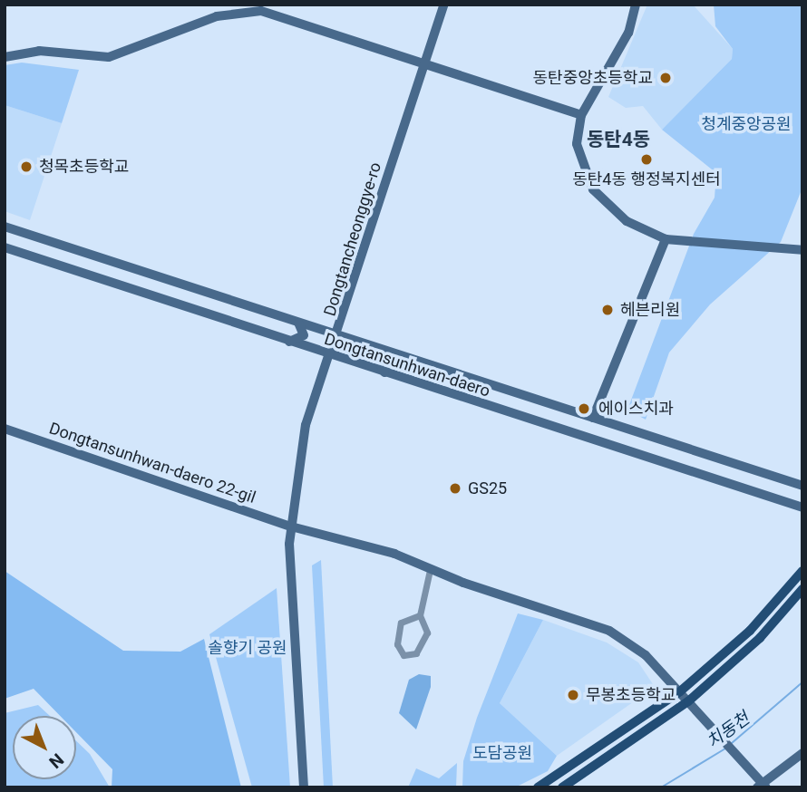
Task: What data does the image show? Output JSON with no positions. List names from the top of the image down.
{
  "streets": {
    "street": ["Dongtancheonggye-ro", "Dongtansunhwan-daero", "Dongtansunhwan-daero 22-gil"]
  },
  "crossings": [
    ["Dongtancheonggye-ro", "Dongtansunhwan-daero"],
    ["Dongtancheonggye-ro", "Dongtansunhwan-daero 22-gil"]
  ],
  "districts": ["동탄4동"],
  "water": ["치동천"],
  "parks": ["청계중앙공원", "솔향기 공원", "도담공원"],
  "places": [
    "동탄중앙초등학교",
    "동탄4동 행정복지센터",
    "청목초등학교",
    "헤븐리원",
    "에이스치과",
    "GS25",
    "무봉초등학교"
  ],
  "north": "bottom right"
}
